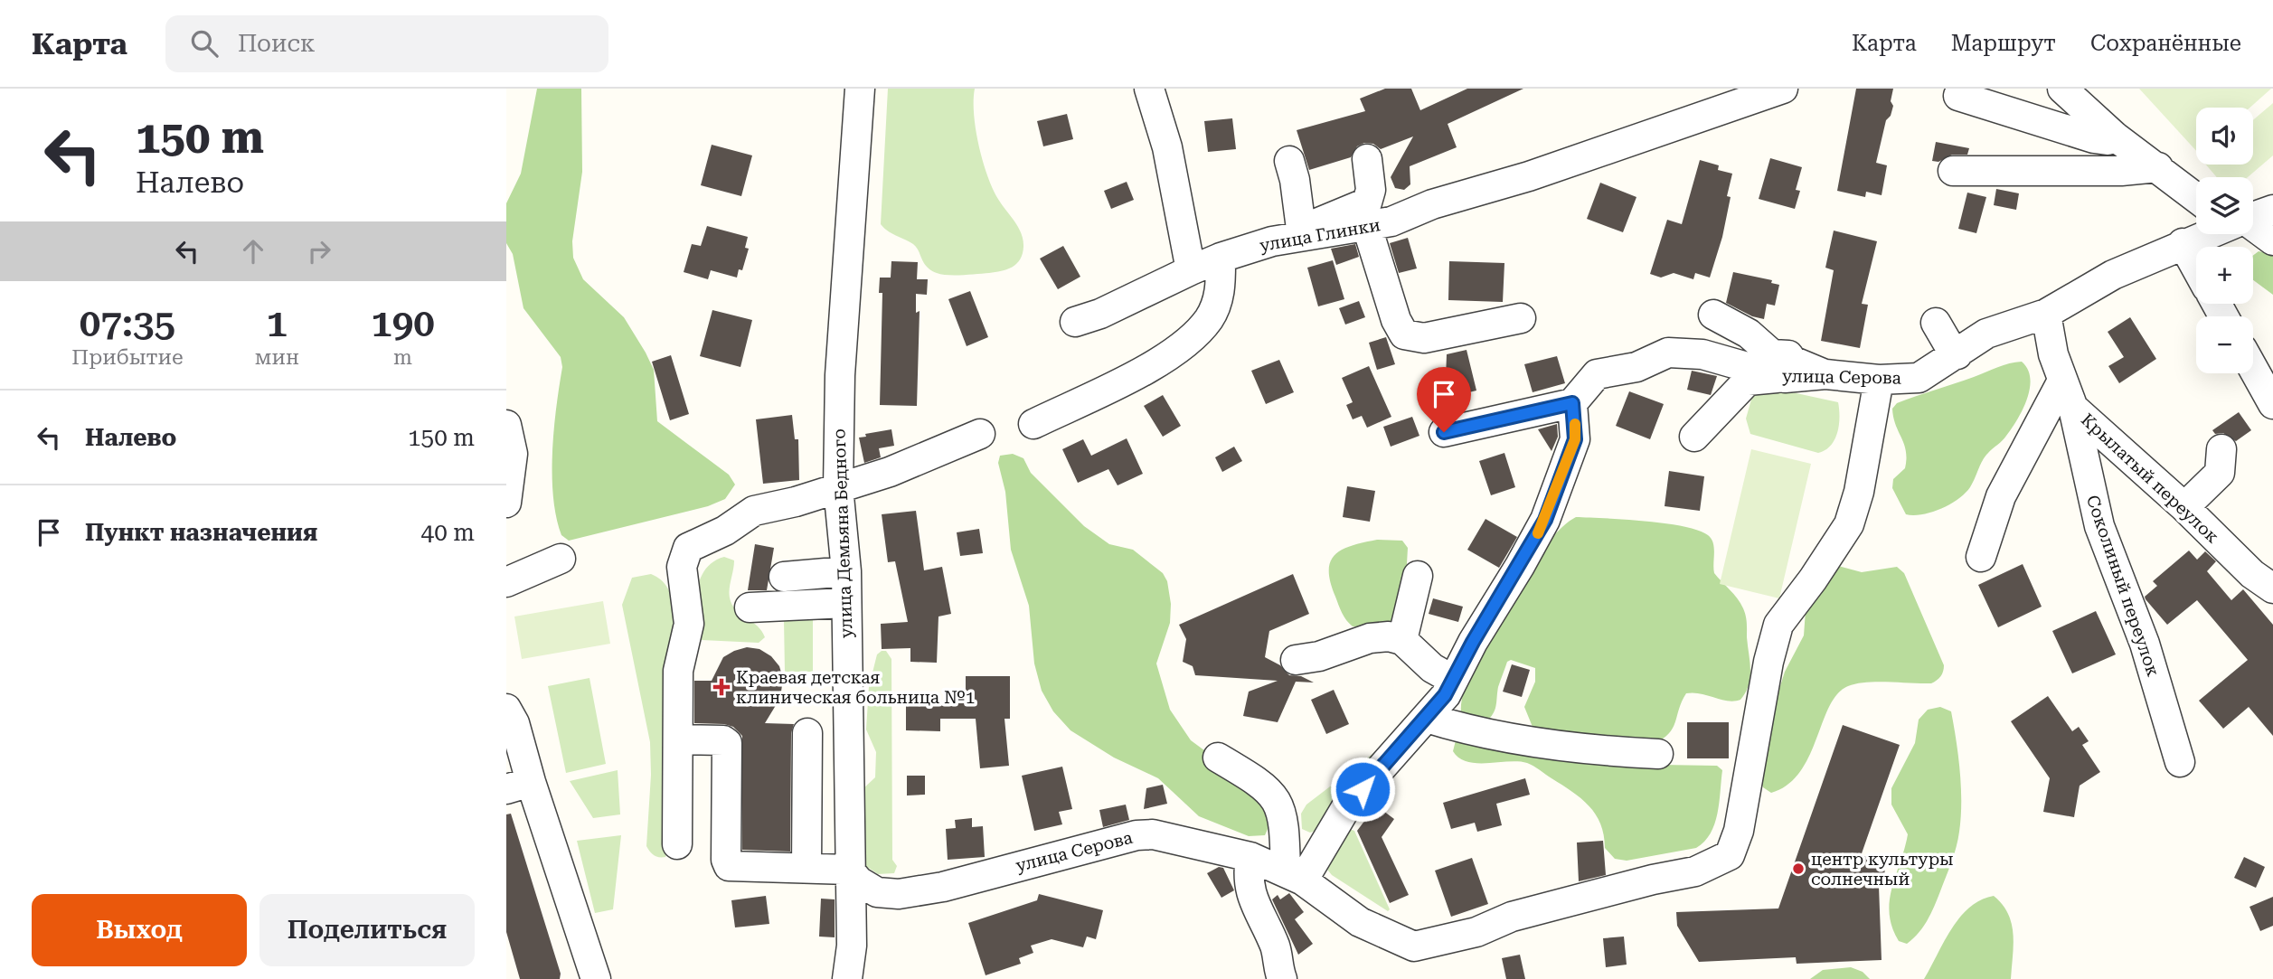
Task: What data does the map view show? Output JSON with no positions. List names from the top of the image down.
{
  "streets": {
    "street": [
      "улица Глинки",
      "улица Серова",
      "Крылатый переулок",
      "улица Демьяна Бедного",
      "Соколиный переулок"
    ]
  },
  "crossings": [
    ["улица Серова", "улица Демьяна Бедного"],
    ["Крылатый переулок", "Соколиный переулок"]
  ],
  "places": {
    "health": ["Краевая детская клиническая больница №1"],
    "other": ["центр культуры солнечный"]
  },
  "page": {
    "header": "Карта",
    "search": "Поиск",
    "nav": ["Карта", "Маршрут", "Сохранённые"],
    "turn": ["150 m", "Налево"],
    "map_buttons": ["+", "−"],
    "eta": [
      "07:35",
      "Прибытие",
      "1",
      "мин",
      "190",
      "m"
    ],
    "list": [
      {
        "name": "Налево",
        "value": "150 m"
      },
      {
        "name": "Пункт назначения",
        "value": "40 m"
      }
    ],
    "buttons": ["Выход", "Поделиться"]
  }
}
